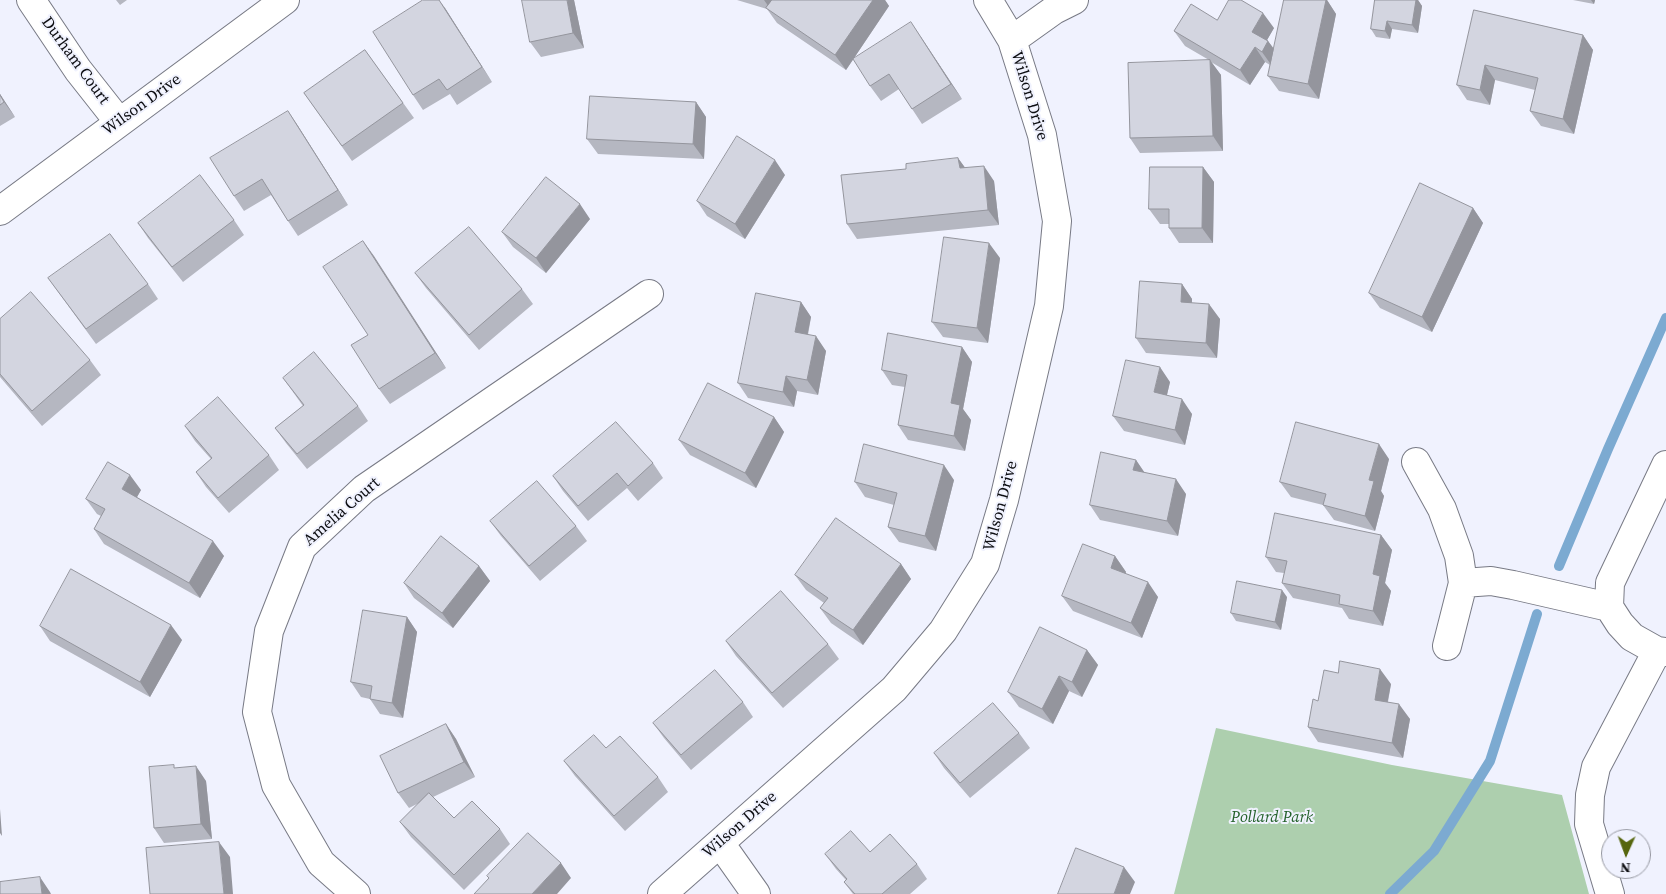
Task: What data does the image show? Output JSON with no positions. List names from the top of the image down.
{
  "streets": {
    "street": ["Durham Court", "Wilson Drive", "Amelia Court"]
  },
  "crossings": [
    ["Durham Court", "Wilson Drive"]
  ],
  "parks": ["Pollard Park"],
  "north": "bottom"
}
